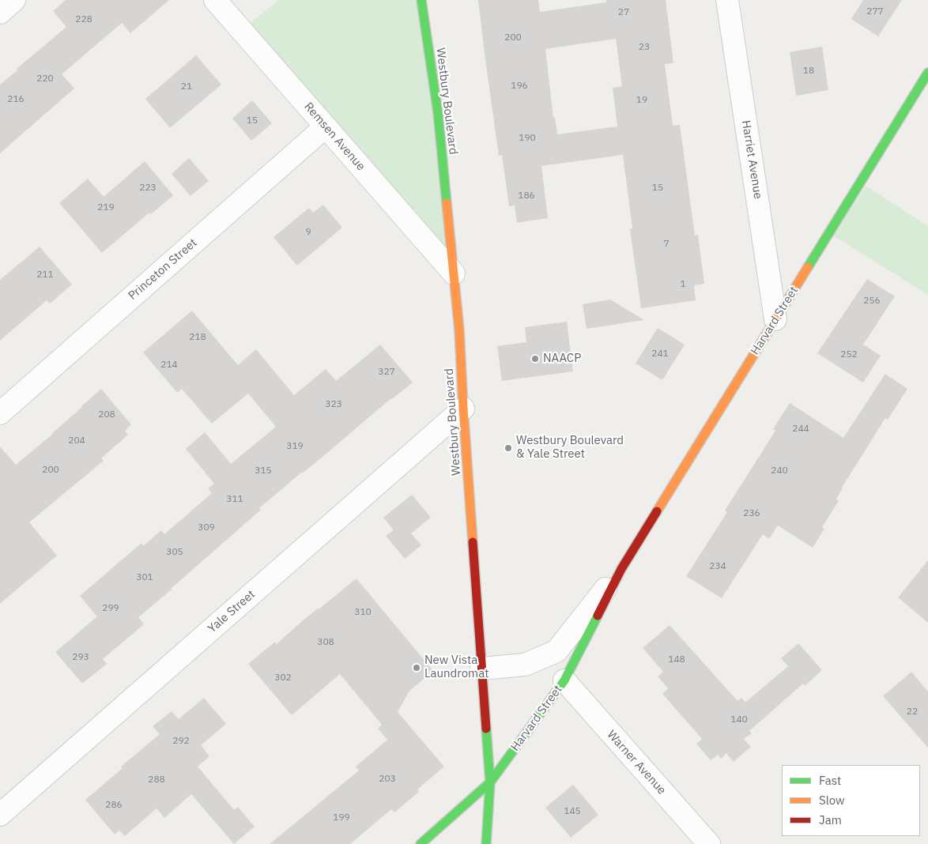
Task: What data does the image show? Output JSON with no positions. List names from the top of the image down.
{
  "streets": {
    "street": [
      "Westbury Boulevard",
      "Remsen Avenue",
      "Harriet Avenue",
      "Princeton Street",
      "Harvard Street",
      "Yale Street",
      "Warner Avenue"
    ]
  },
  "crossings": [
    ["Westbury Boulevard", "Remsen Avenue"],
    ["Westbury Boulevard", "Harvard Street"],
    ["Westbury Boulevard", "Yale Street"],
    ["Remsen Avenue", "Princeton Street"],
    ["Harriet Avenue", "Harvard Street"],
    ["Harvard Street", "Warner Avenue"]
  ],
  "places": ["NAACP", "Westbury Boulevard & Yale Street", "New Vista Laundromat"],
  "house_numbers": [
    "277",
    "27",
    "228",
    "200",
    "23",
    "18",
    "220",
    "196",
    "21",
    "216",
    "19",
    "15",
    "190",
    "223",
    "15",
    "186",
    "219",
    "9",
    "7",
    "211",
    "1",
    "256",
    "218",
    "241",
    "252",
    "214",
    "327",
    "323",
    "208",
    "244",
    "204",
    "319",
    "200",
    "315",
    "240",
    "311",
    "236",
    "309",
    "305",
    "234",
    "301",
    "299",
    "310",
    "308",
    "293",
    "148",
    "302",
    "22",
    "140",
    "292",
    "203",
    "288",
    "286",
    "145",
    "199"
  ],
  "legend": ["Fast", "Slow", "Jam"]
}
